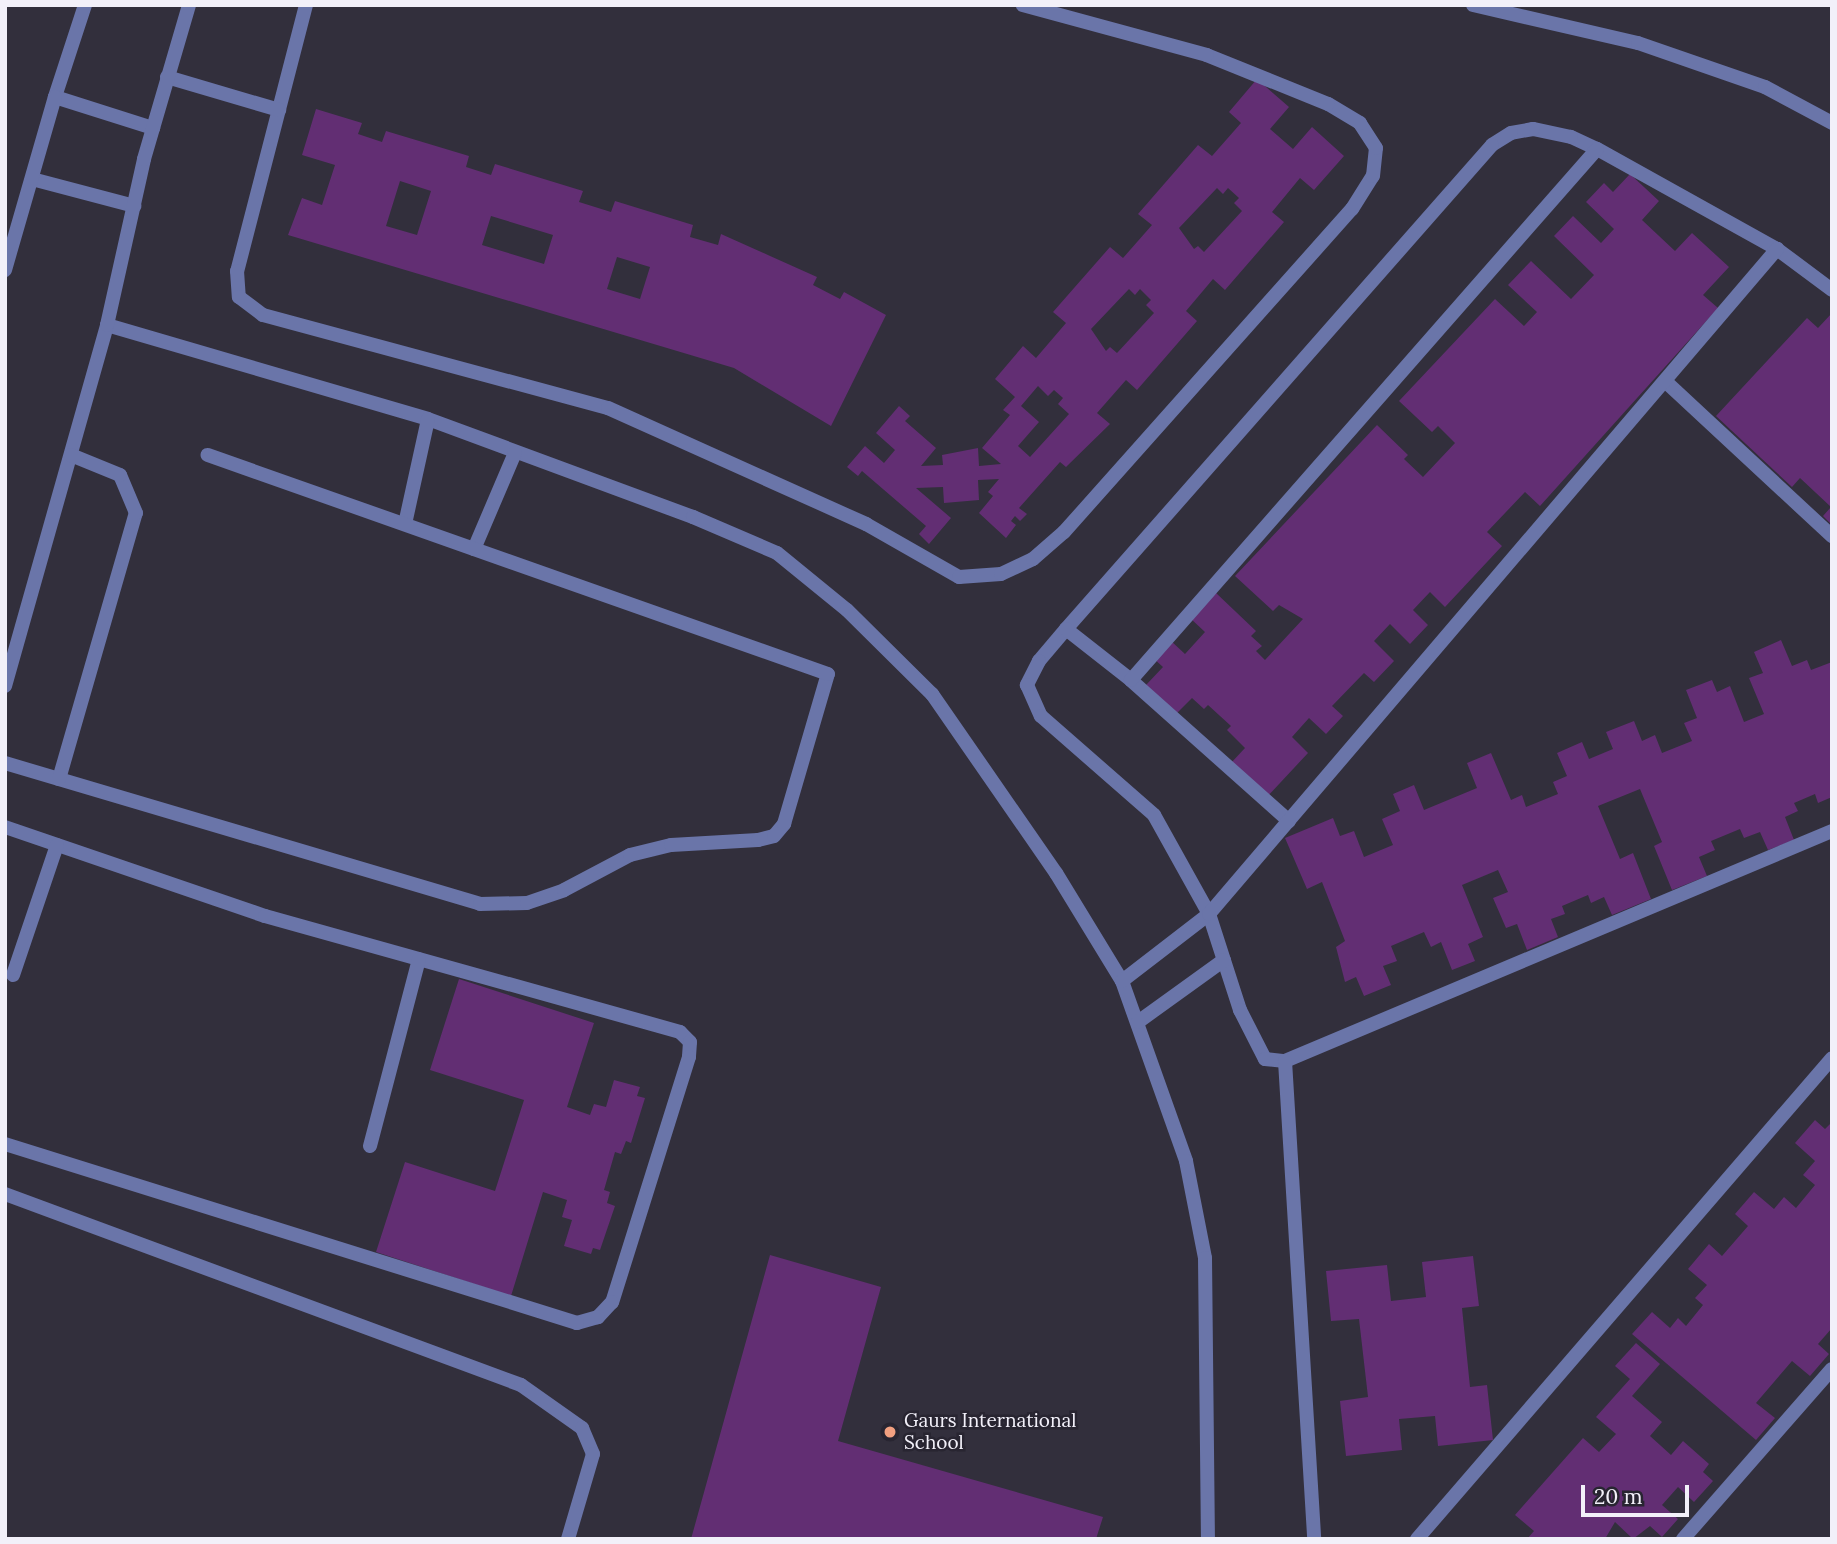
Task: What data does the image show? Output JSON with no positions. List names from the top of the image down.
{
  "places": ["Gaurs International School"],
  "scale_bar": "20 m"
}
